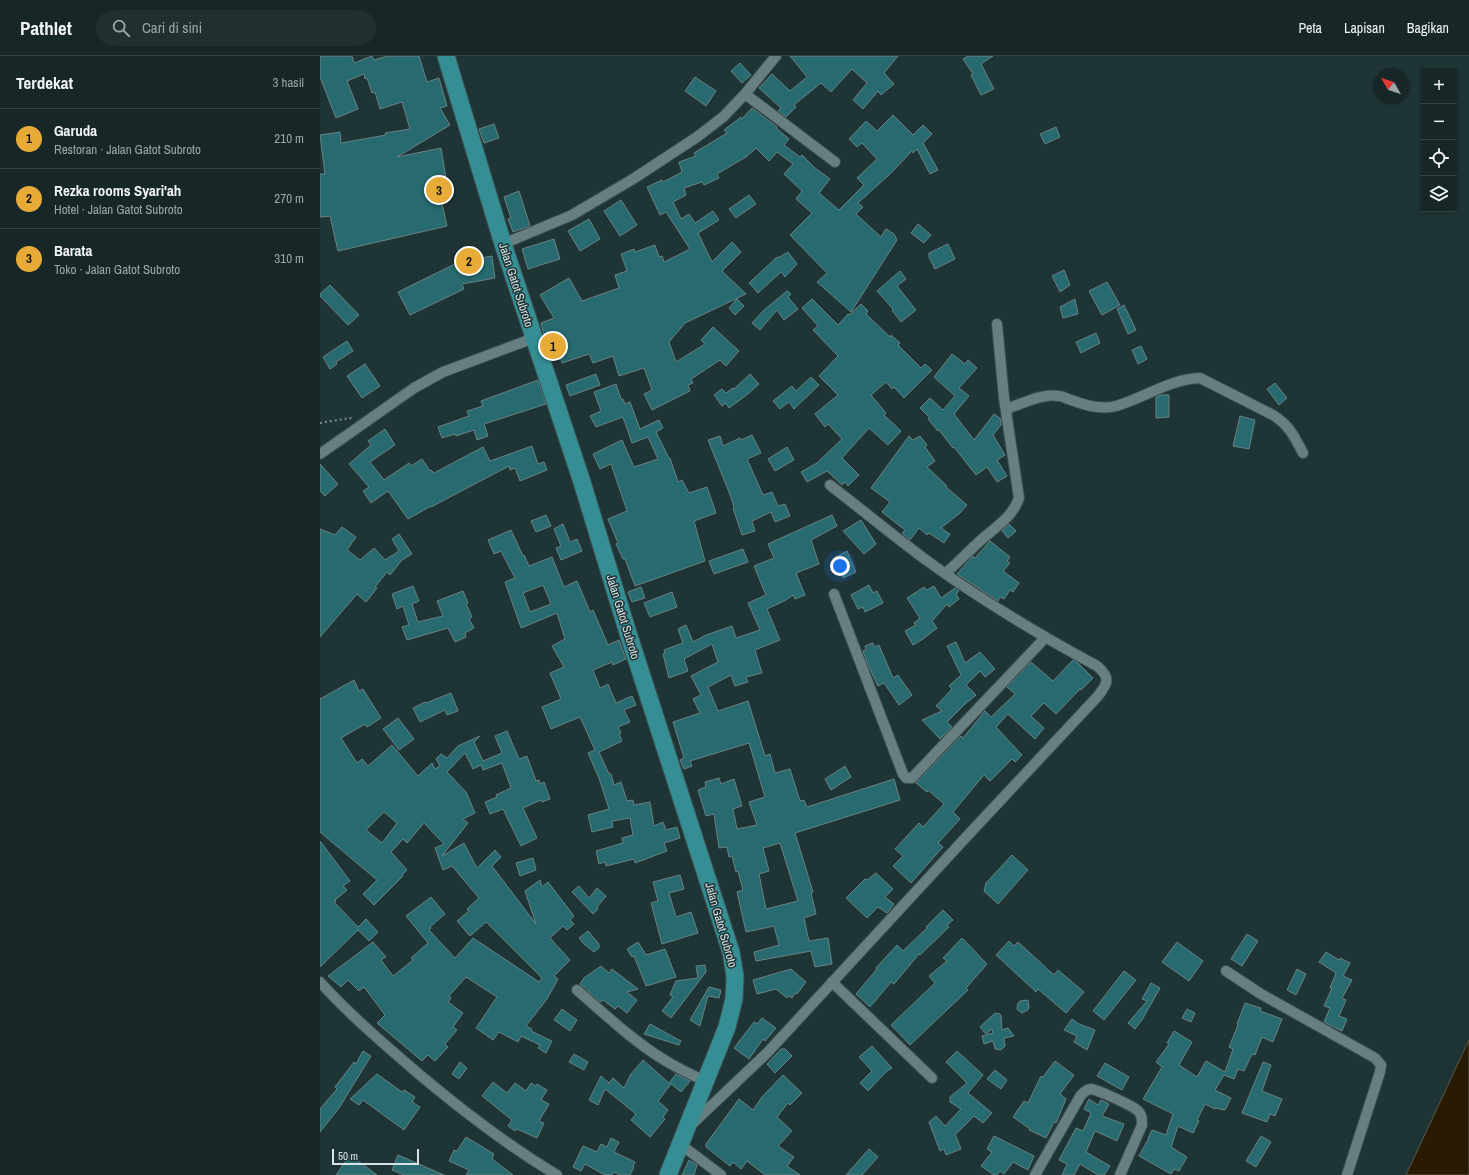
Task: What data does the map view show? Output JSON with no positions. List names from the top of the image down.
{
  "streets": {
    "highway": ["Jalan Gatot Subroto"]
  },
  "scale_bar": "50 m",
  "north": "top left",
  "page": {
    "header": "Pathlet",
    "search": "Cari di sini",
    "nav": ["Peta", "Lapisan", "Bagikan"],
    "heading": ["Terdekat", "3 hasil"],
    "map_buttons": ["+", "−"],
    "list": [
      {
        "mark": "1",
        "name": "Garuda",
        "note": "Restoran · Jalan Gatot Subroto",
        "value": "210 m"
      },
      {
        "mark": "2",
        "name": "Rezka rooms Syari'ah",
        "note": "Hotel · Jalan Gatot Subroto",
        "value": "270 m"
      },
      {
        "mark": "3",
        "name": "Barata",
        "note": "Toko · Jalan Gatot Subroto",
        "value": "310 m"
      }
    ],
    "pins": ["3", "2", "1"],
    "scale": "50 m"
  }
}
